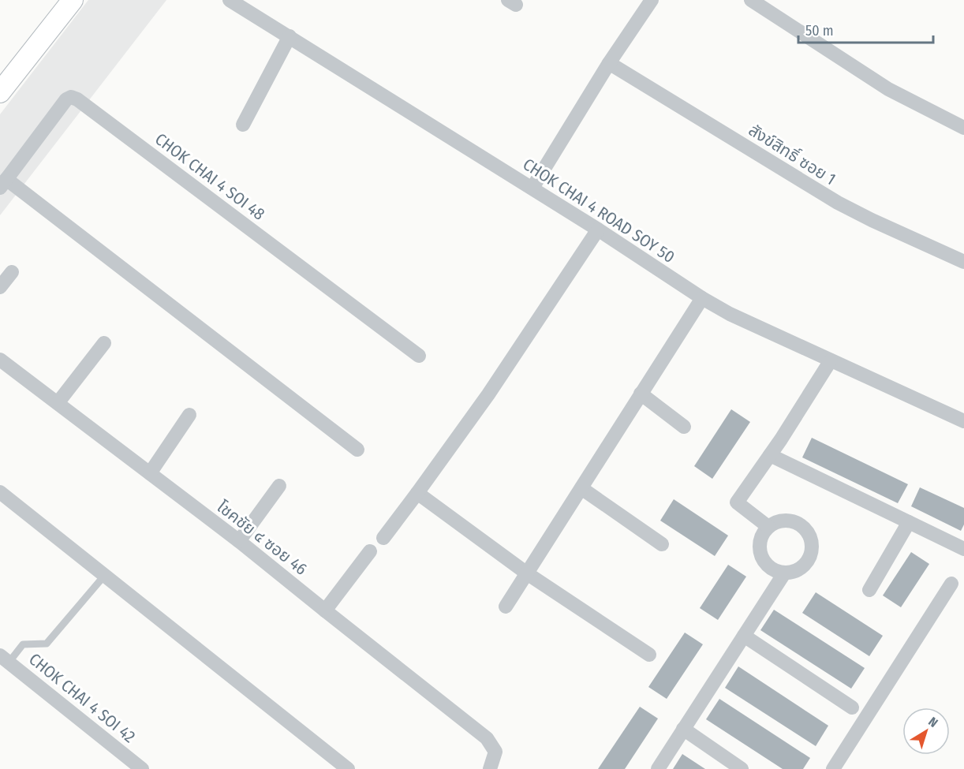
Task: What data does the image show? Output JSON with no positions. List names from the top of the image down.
{
  "streets": {
    "street": [
      "สังข์สิทธิ์ ซอย 1",
      "CHOK CHAI 4 SOI 48",
      "CHOK CHAI 4 ROAD SOY 50",
      "โชคชัย ๔ ซอย 46",
      "CHOK CHAI 4 SOI 42"
    ]
  },
  "scale_bar": "50 m",
  "north": "top right"
}
